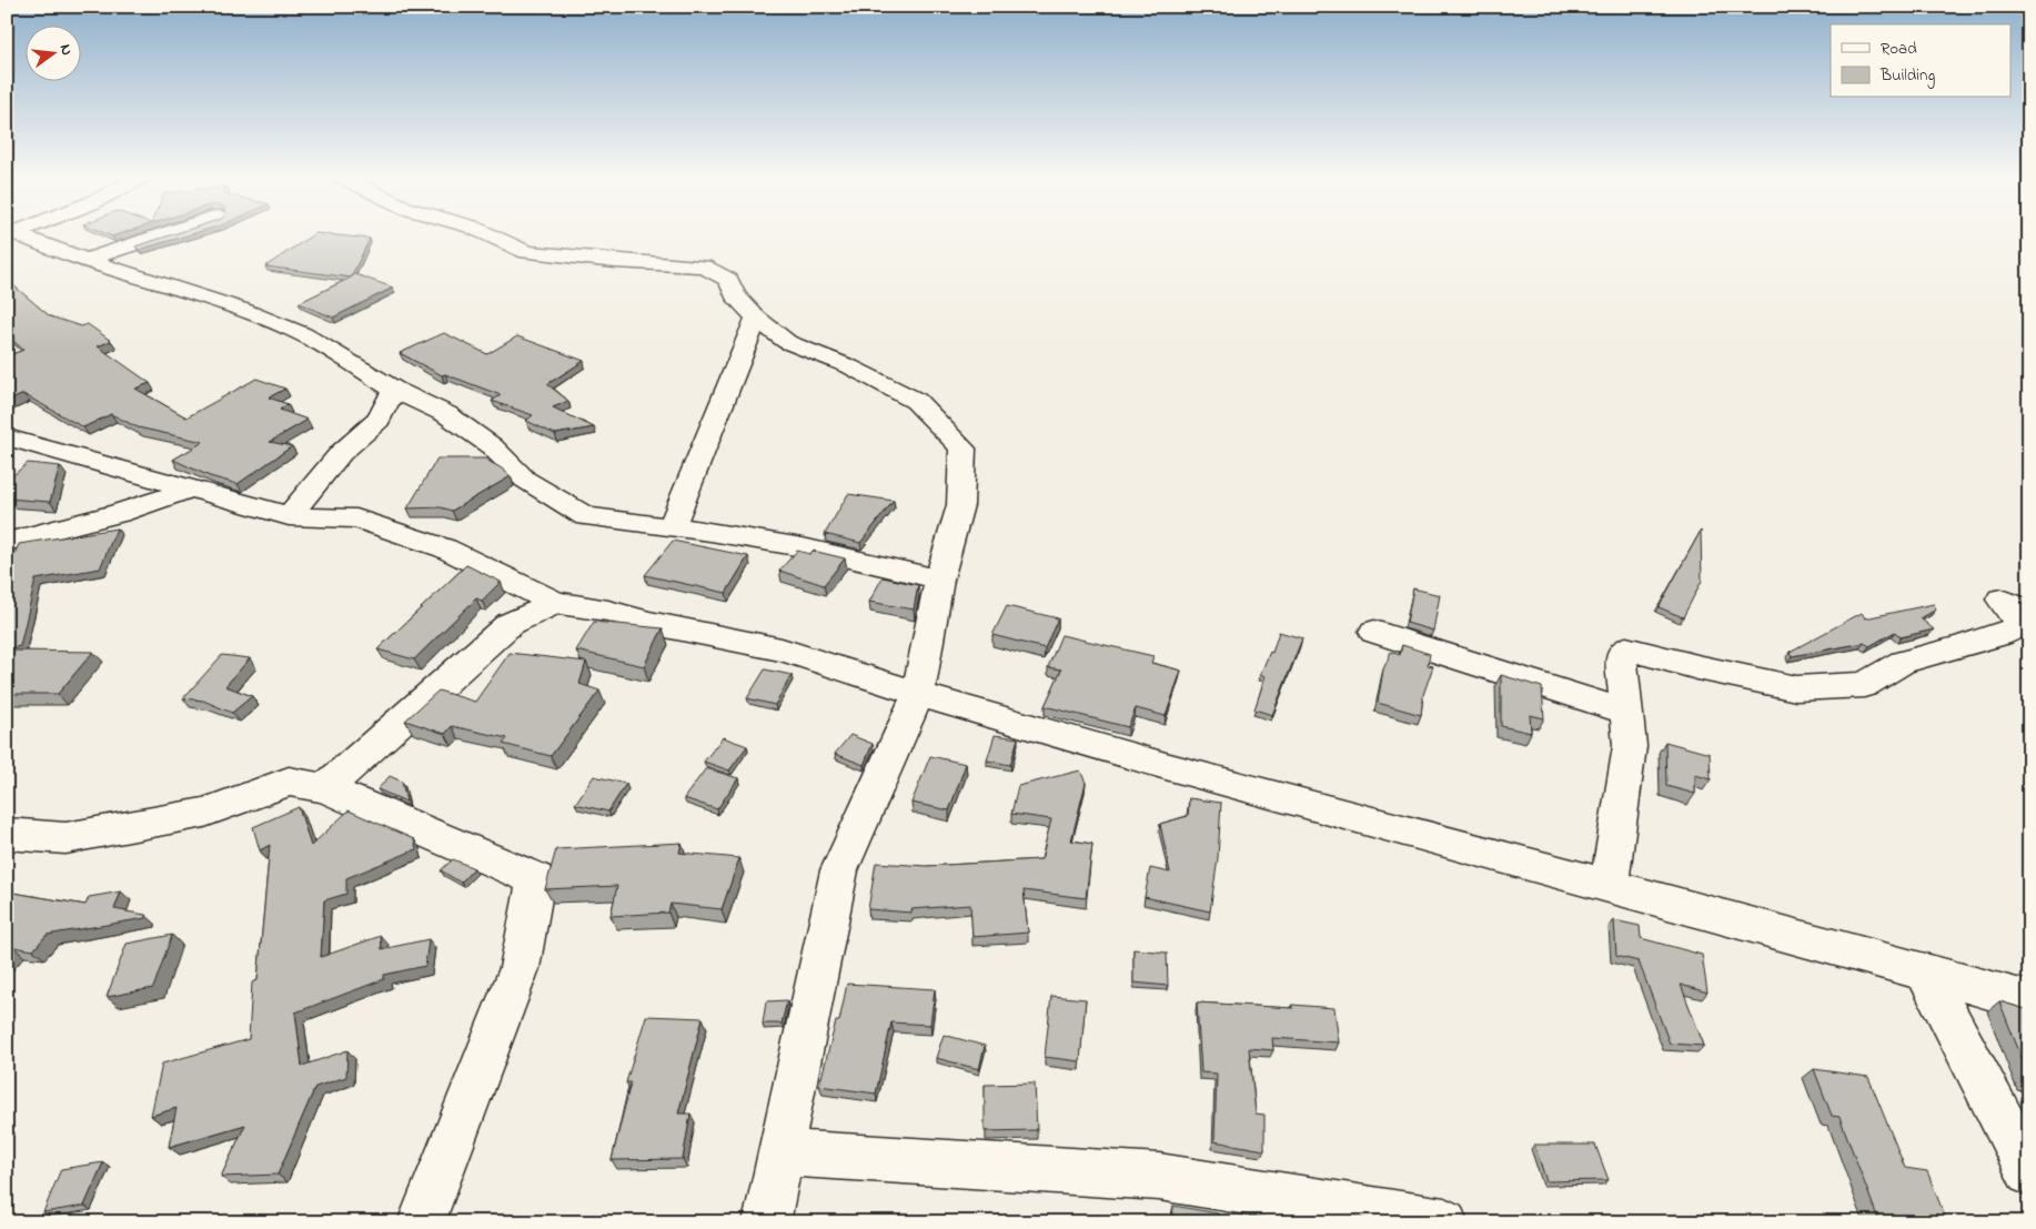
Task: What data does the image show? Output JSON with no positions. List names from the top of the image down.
{
  "legend": ["Road", "Building"],
  "north": "right"
}
